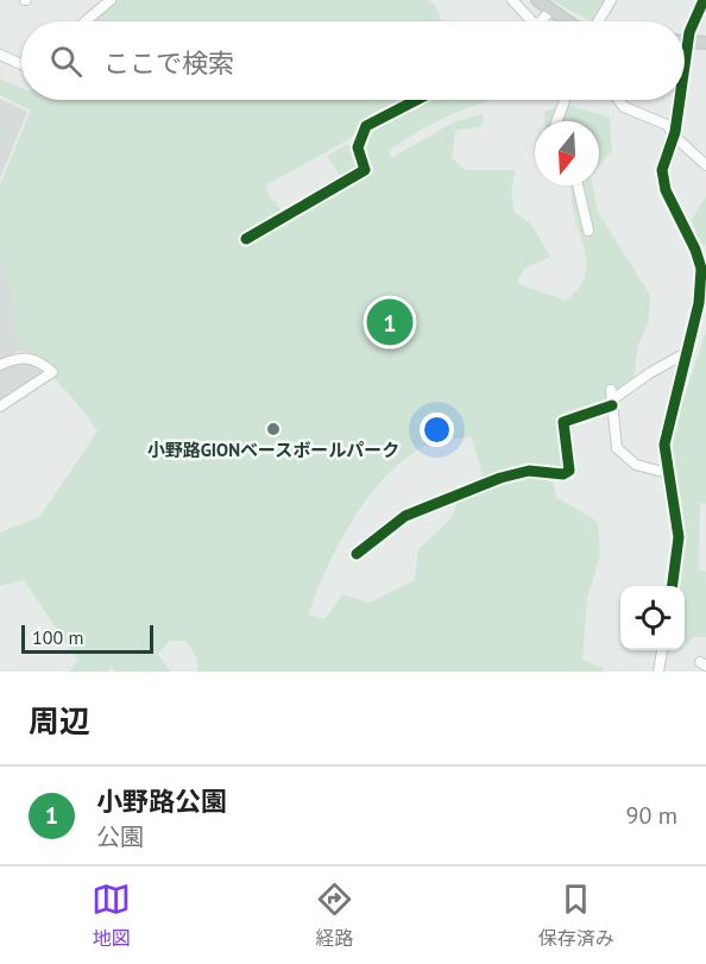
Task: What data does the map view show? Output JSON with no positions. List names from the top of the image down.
{
  "places": ["小野路GIONベースボールパーク"],
  "scale_bar": "100 m",
  "north": "bottom",
  "page": {
    "search": "ここで検索",
    "pins": "1",
    "scale": "100 m",
    "heading": "周辺",
    "list": [
      {
        "mark": "1",
        "name": "小野路公園",
        "note": "公園",
        "value": "90 m"
      }
    ],
    "nav": ["地図", "経路", "保存済み"]
  }
}
